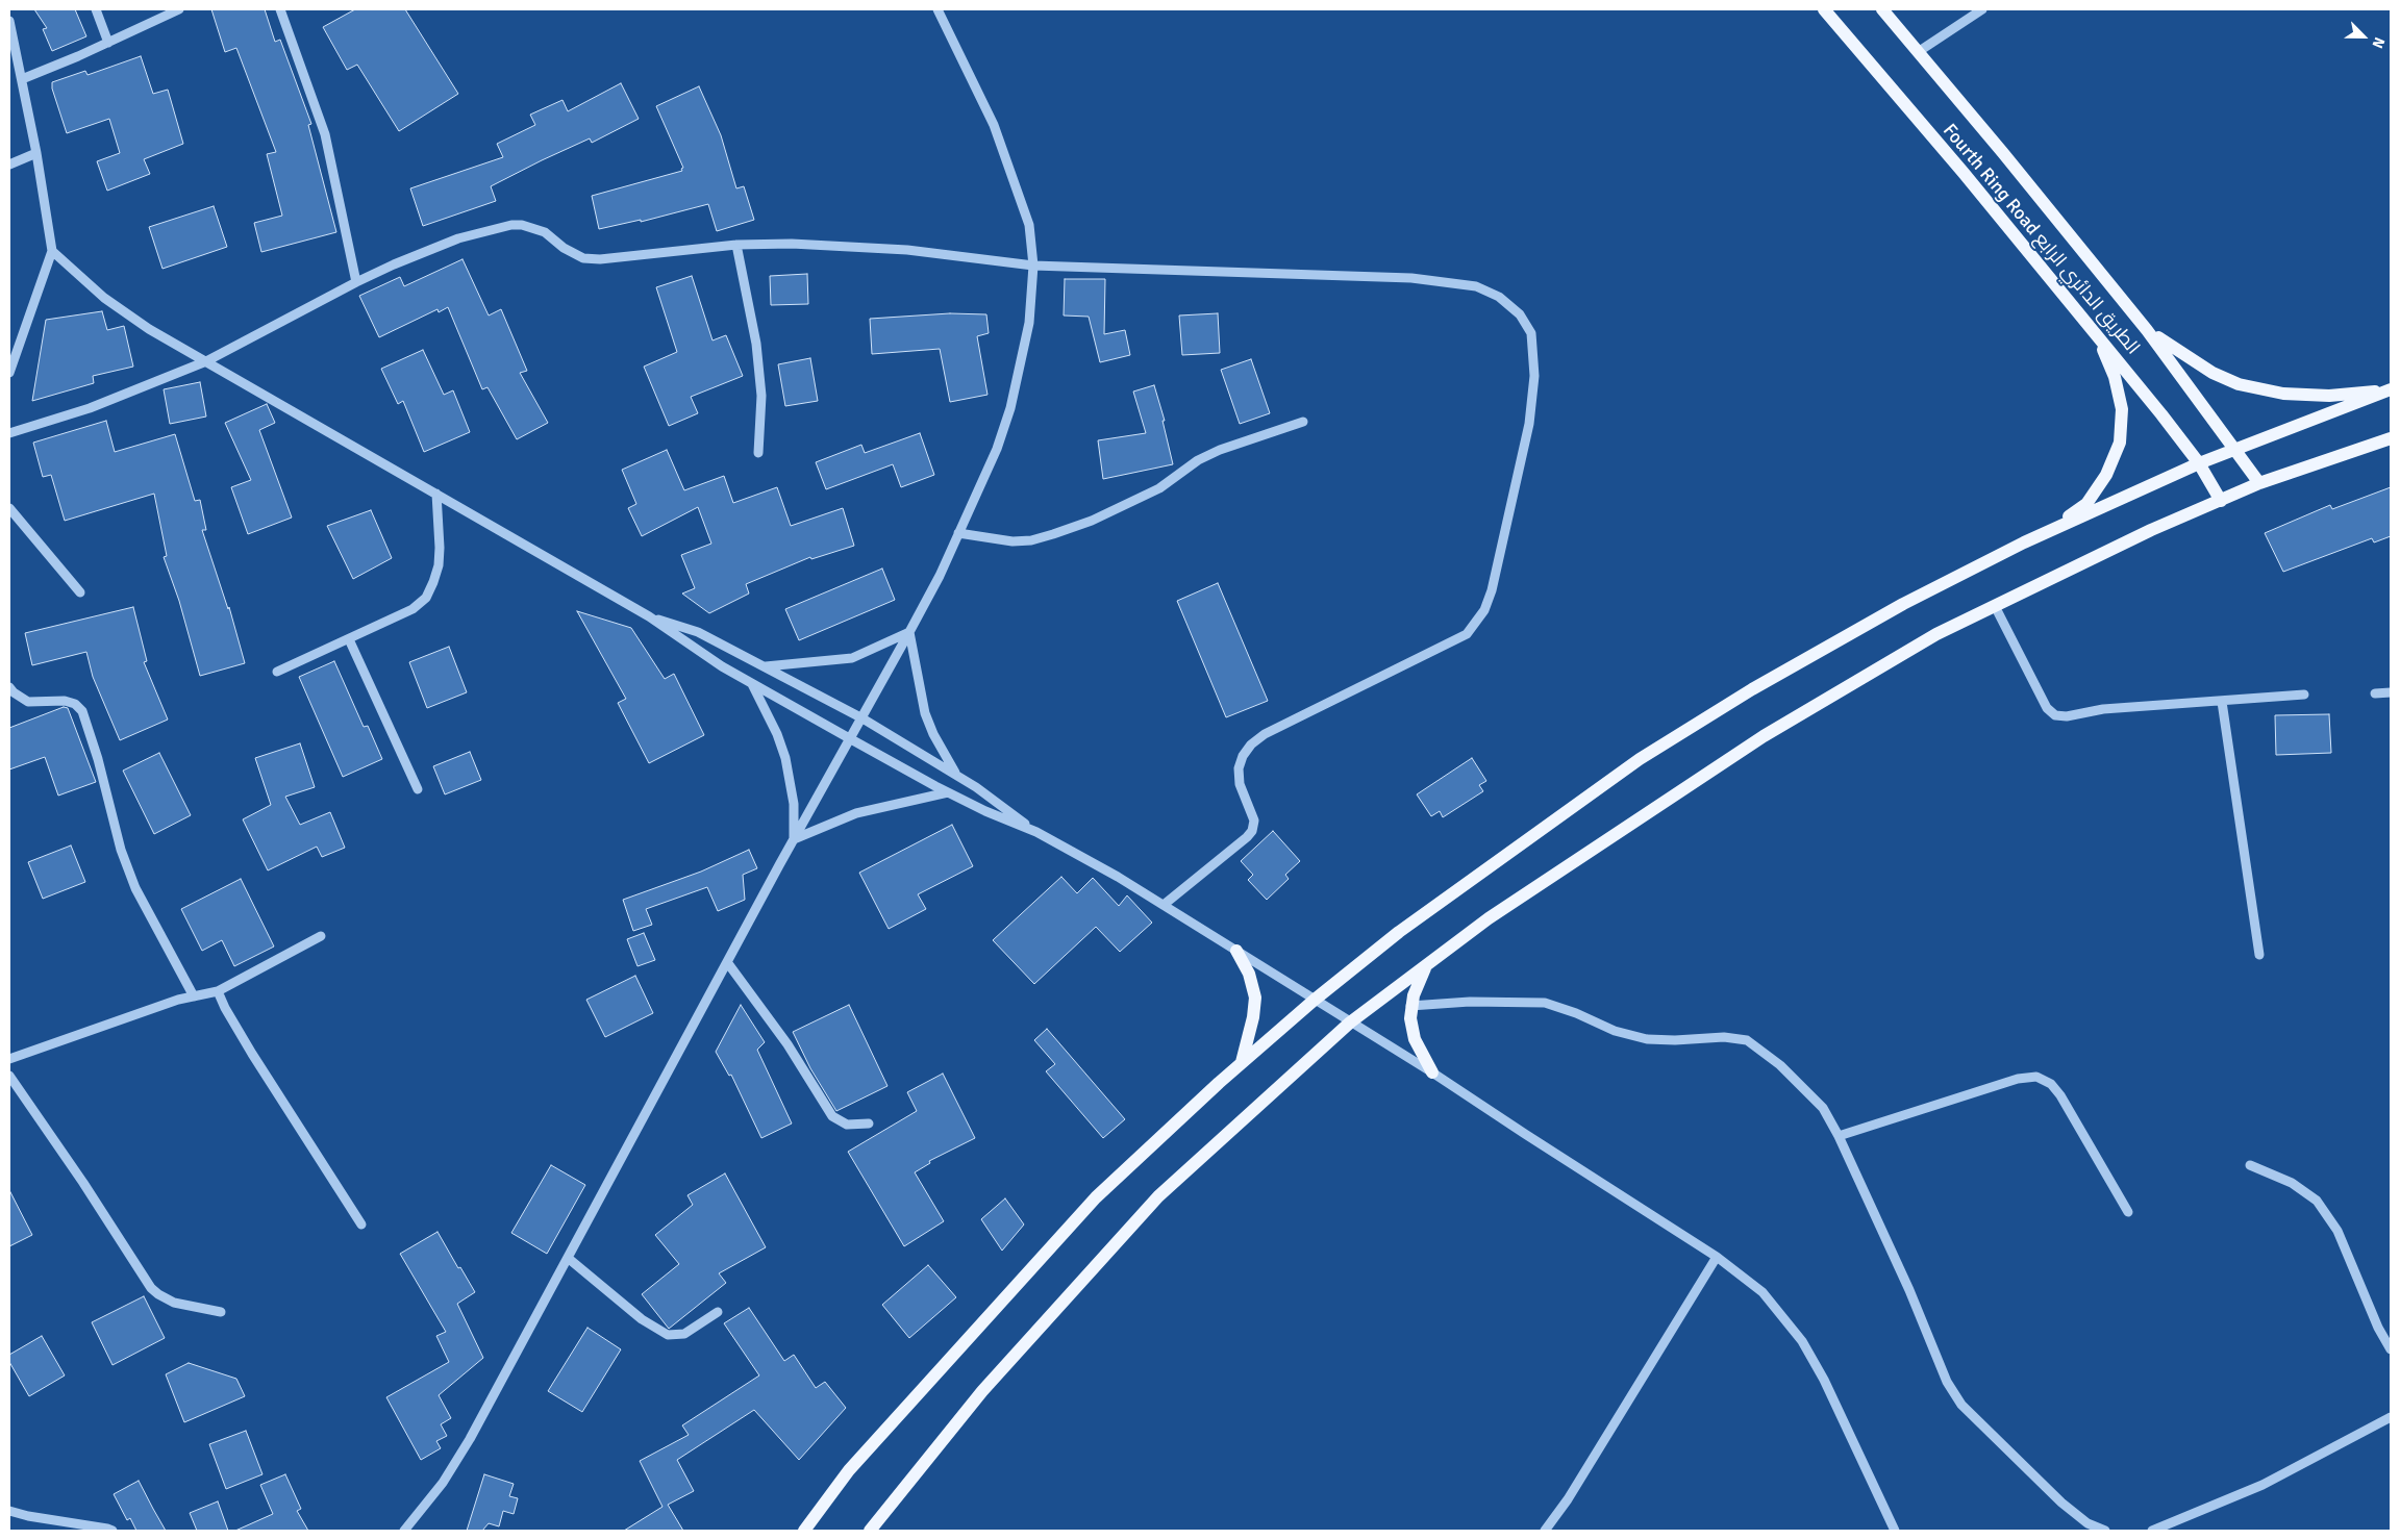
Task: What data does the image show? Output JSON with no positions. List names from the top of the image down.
{
  "streets": {
    "main road": ["Fourth Ring Road الطريق الدائري الرابع"]
  },
  "north": "bottom right"
}
